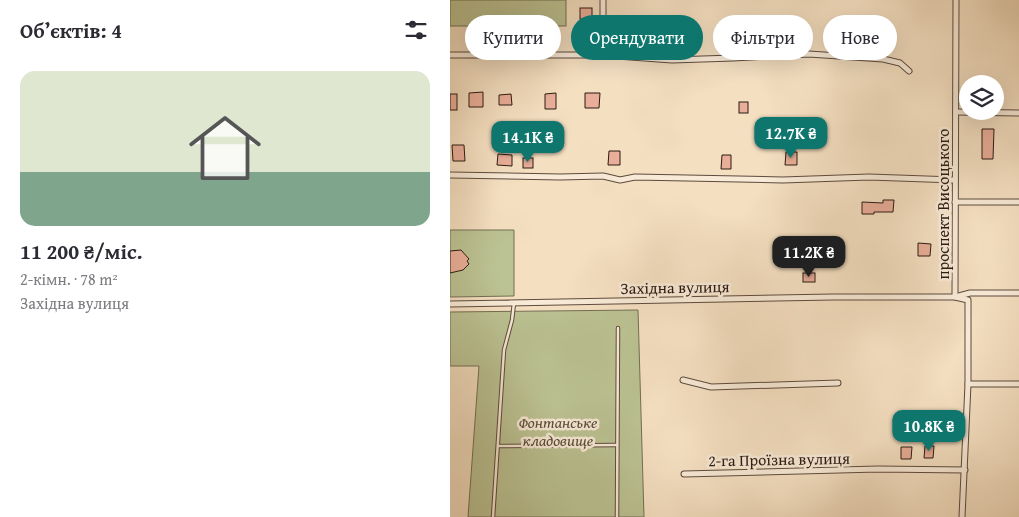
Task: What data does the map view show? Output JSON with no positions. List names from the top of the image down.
{
  "streets": {
    "street": ["проспект Висоцького", "Західна вулиця", "2-га Проїзна вулиця"]
  },
  "crossings": [
    ["проспект Висоцького", "Західна вулиця"],
    ["проспект Висоцького", "2-га Проїзна вулиця"]
  ],
  "parks": ["Фонтанське кладовище"],
  "page": {
    "heading": "Об’єктів: 4",
    "chip": [
      "Купити",
      "Орендувати",
      "Фільтри",
      "Нове"
    ],
    "list": [
      {
        "name": "11 200 ₴/міс.",
        "note": "2-кімн. · 78 m² · Західна вулиця"
      }
    ],
    "price": [
      "12.7K ₴",
      "14.1K ₴",
      "11.2K ₴",
      "10.8K ₴"
    ]
  }
}
